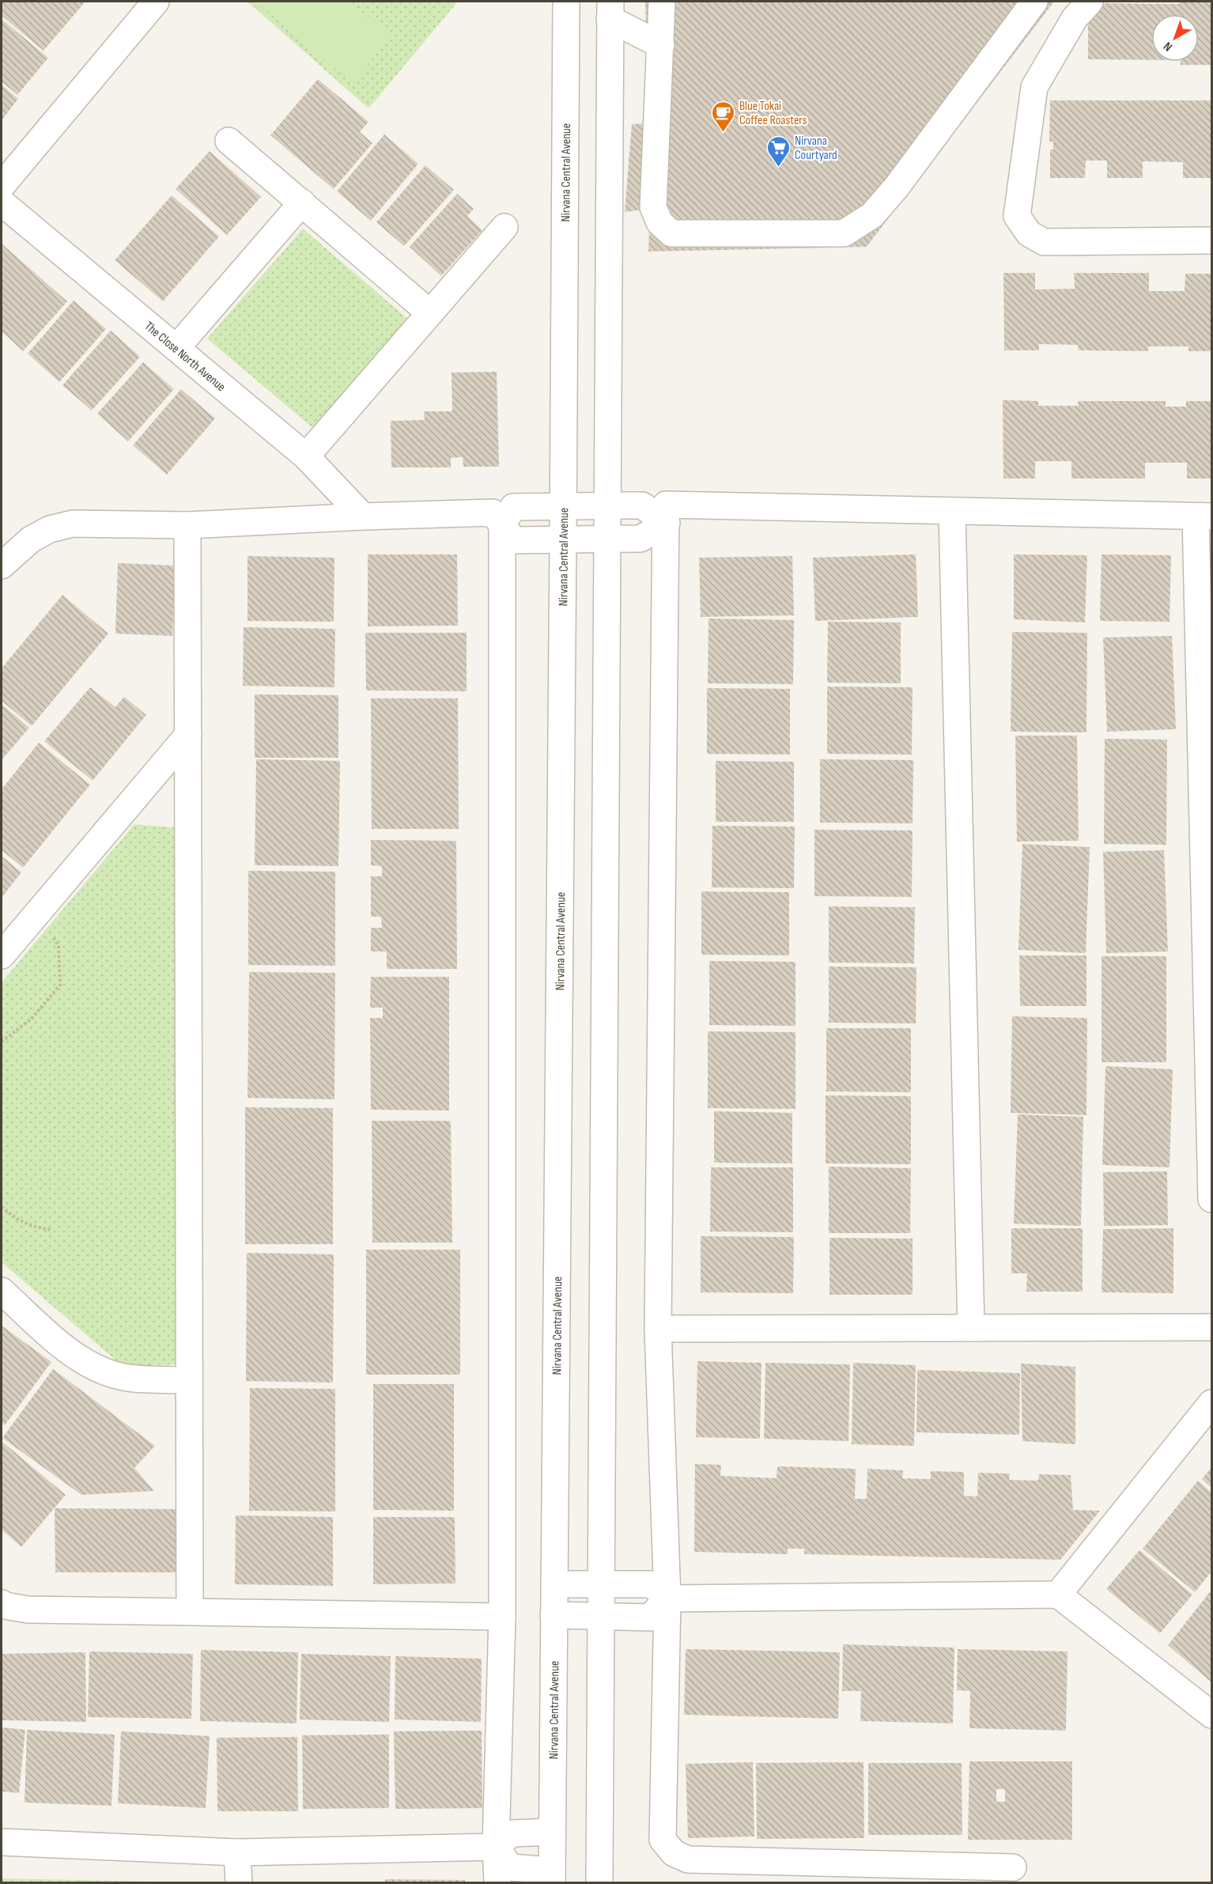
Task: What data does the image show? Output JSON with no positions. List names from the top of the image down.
{
  "streets": {
    "street": ["Nirvana Central Avenue", "The Close North Avenue"]
  },
  "places": {
    "cafe": ["Blue Tokai Coffee Roasters"],
    "supermarket": ["Nirvana Courtyard"]
  },
  "north": "bottom left"
}
